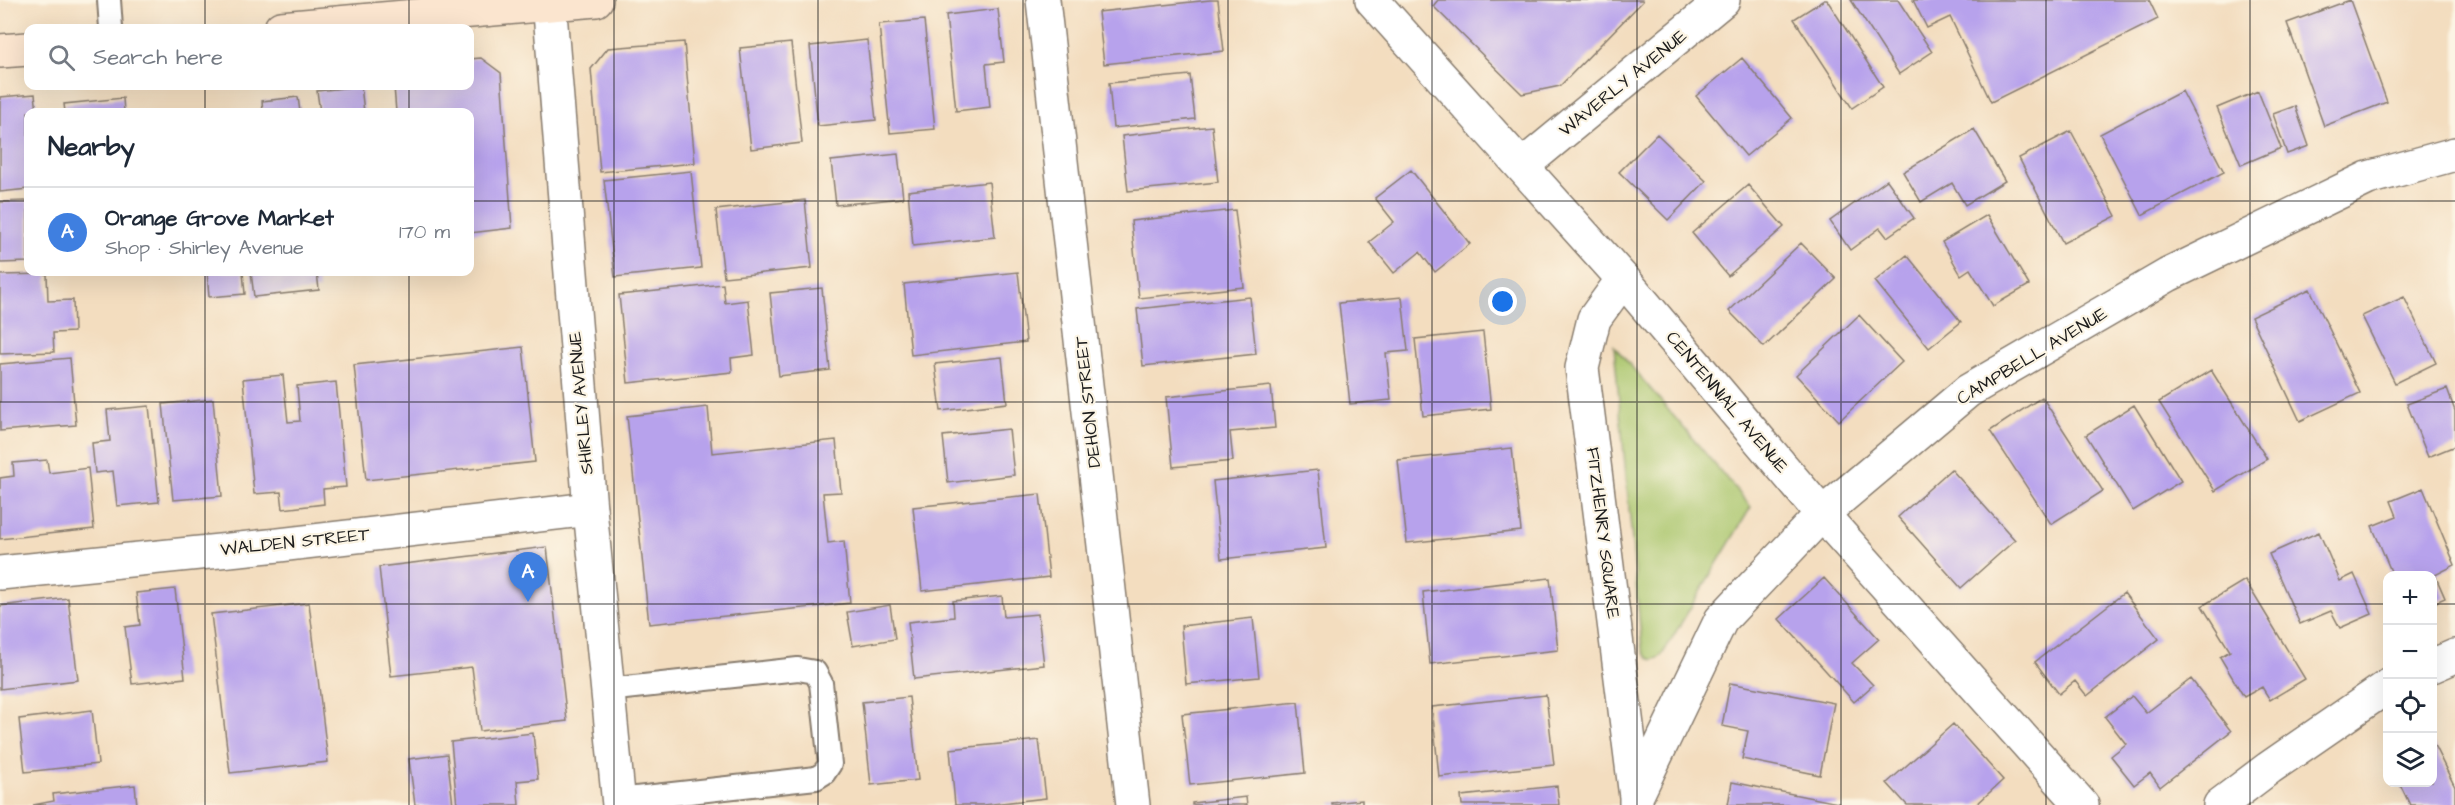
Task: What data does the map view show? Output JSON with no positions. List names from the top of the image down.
{
  "streets": {
    "street": [
      "WAVERLY AVENUE",
      "CAMPBELL AVENUE",
      "DEHON STREET",
      "CENTENNIAL AVENUE",
      "SHIRLEY AVENUE",
      "FITZHENRY SQUARE",
      "WALDEN STREET"
    ]
  },
  "crossings": [
    ["WAVERLY AVENUE", "CENTENNIAL AVENUE"],
    ["CAMPBELL AVENUE", "CENTENNIAL AVENUE"],
    ["CAMPBELL AVENUE", "FITZHENRY SQUARE"],
    ["CENTENNIAL AVENUE", "FITZHENRY SQUARE"],
    ["SHIRLEY AVENUE", "WALDEN STREET"]
  ],
  "page": {
    "search": "Search here",
    "heading": "Nearby",
    "list": [
      {
        "mark": "A",
        "name": "Orange Grove Market",
        "note": "Shop · Shirley Avenue",
        "value": "170 m"
      }
    ],
    "pins": "A",
    "map_buttons": ["+", "−"]
  }
}
